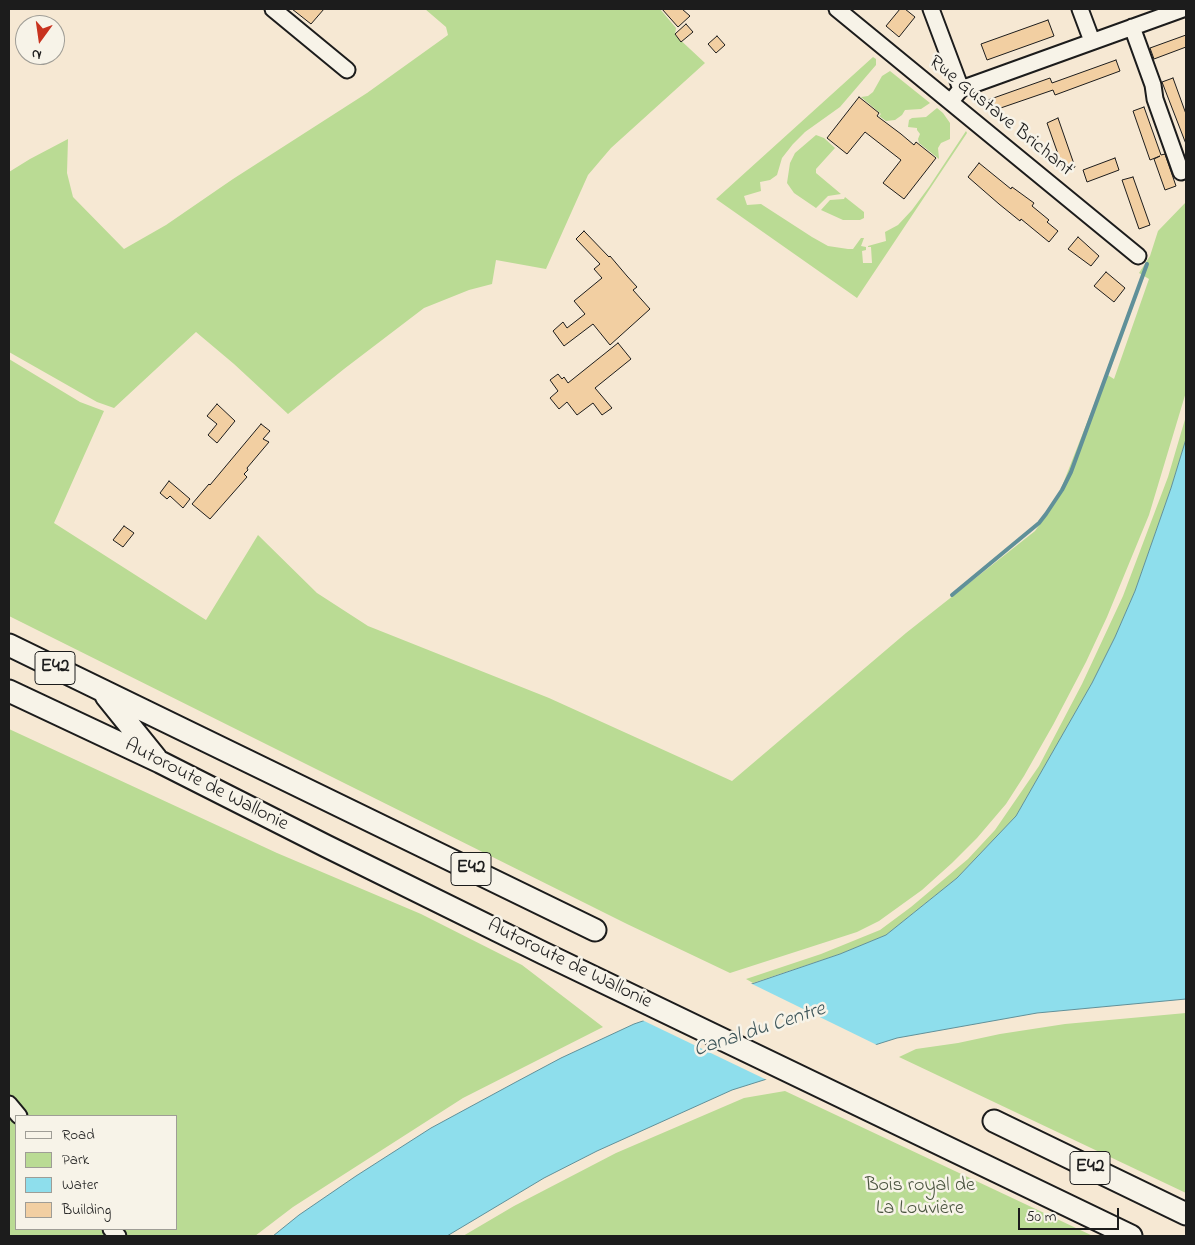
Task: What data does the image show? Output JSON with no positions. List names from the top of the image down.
{
  "streets": {
    "highway": ["E42", "Autoroute de Wallonie"],
    "street": ["Rue Gustave Brichant"]
  },
  "water": ["Canal du Centre"],
  "parks": ["Bois royal de La Louvière"],
  "legend": [
    "Road",
    "Park",
    "Water",
    "Building"
  ],
  "scale_bar": "50 m",
  "north": "bottom"
}
